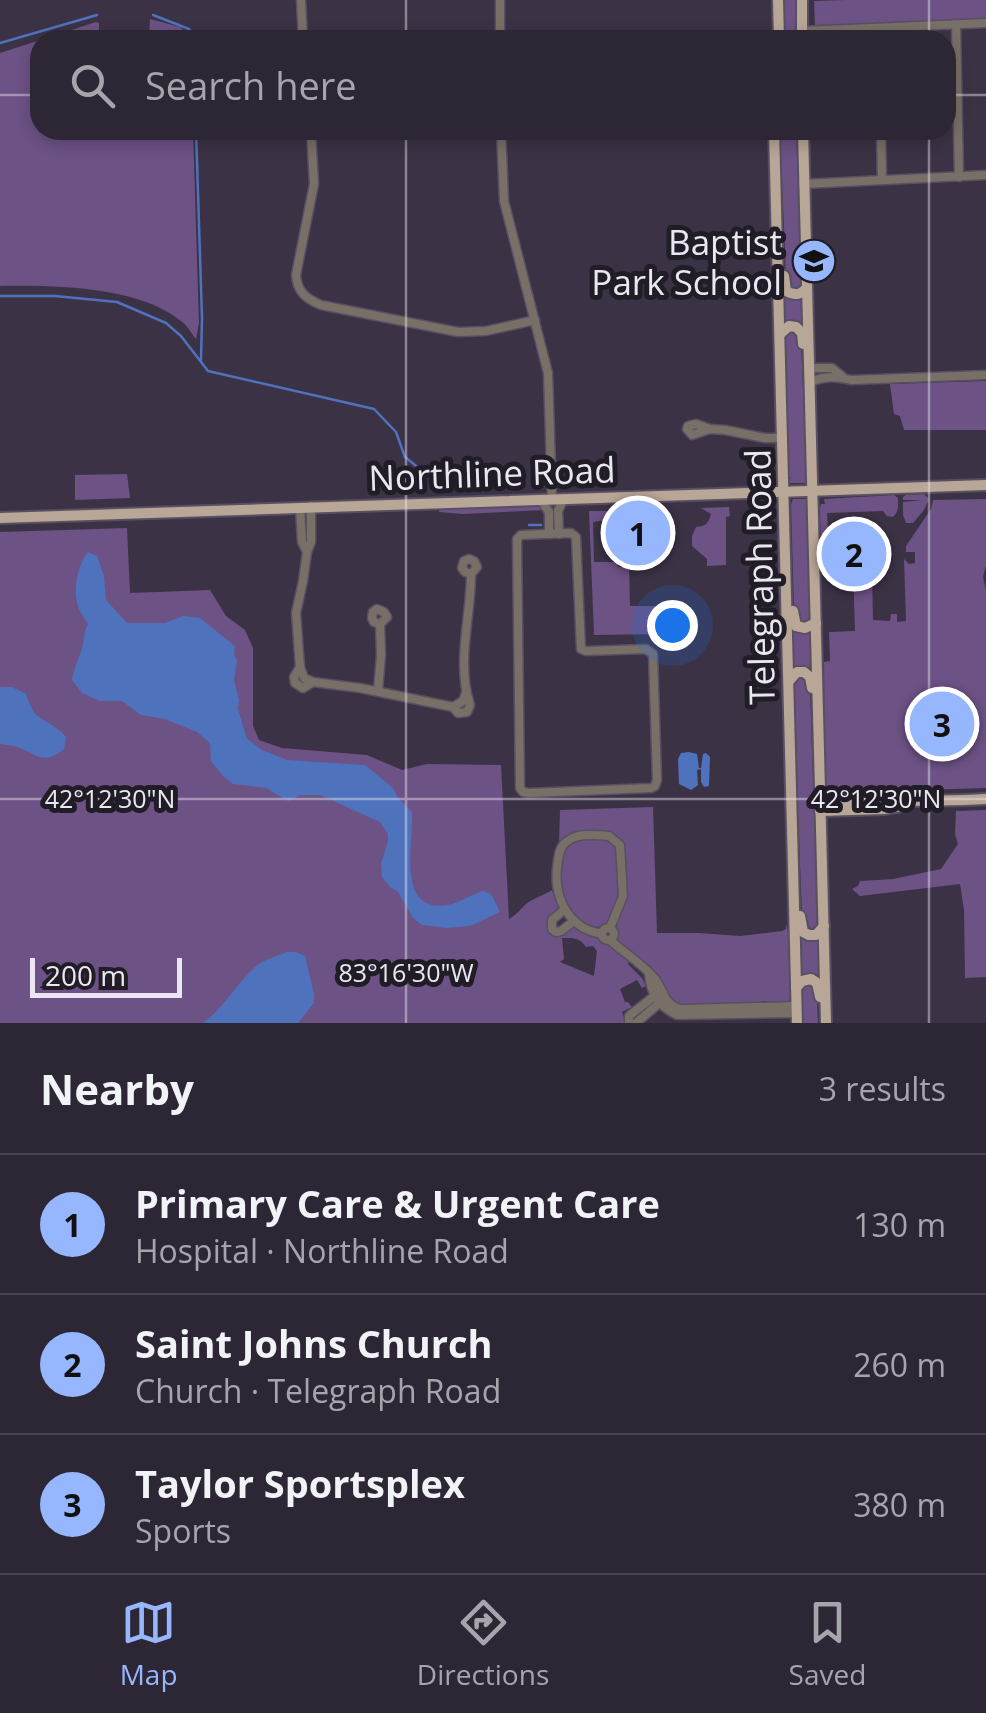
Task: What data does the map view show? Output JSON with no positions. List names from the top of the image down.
{
  "streets": {
    "main road": ["Northline Road", "Telegraph Road"]
  },
  "crossings": [
    ["Northline Road", "Telegraph Road"]
  ],
  "places": {
    "school or university": ["Baptist Park School"]
  },
  "scale_bar": "200 m",
  "page": {
    "search": "Search here",
    "pins": ["1", "2", "3"],
    "scale": "200 m",
    "heading": ["Nearby", "3 results"],
    "list": [
      {
        "mark": "1",
        "name": "Primary Care & Urgent Care",
        "note": "Hospital · Northline Road",
        "value": "130 m"
      },
      {
        "mark": "2",
        "name": "Saint Johns Church",
        "note": "Church · Telegraph Road",
        "value": "260 m"
      },
      {
        "mark": "3",
        "name": "Taylor Sportsplex",
        "note": "Sports",
        "value": "380 m"
      }
    ],
    "nav": ["Map", "Directions", "Saved"]
  },
  "coordinates": ["42°12'30\"N", "83°16'30\"W"]
}
